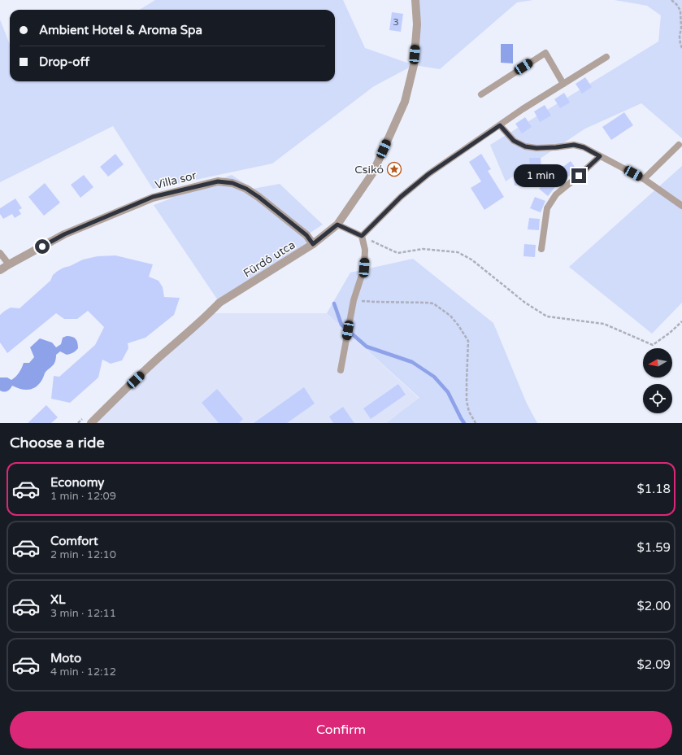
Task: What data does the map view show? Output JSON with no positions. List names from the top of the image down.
{
  "streets": {
    "street": ["Villa sor", "Fürdő utca"]
  },
  "crossings": [
    ["Villa sor", "Fürdő utca"]
  ],
  "places": {
    "place": ["Csikó"]
  },
  "house_numbers": ["3"],
  "north": "left",
  "page": {
    "banner": ["Ambient Hotel & Aroma Spa", "Drop-off"],
    "bubble": "1 min",
    "heading": "Choose a ride",
    "list": [
      {
        "name": "Economy",
        "note": "1 min · 12:09",
        "value": "$1.18"
      },
      {
        "name": "Comfort",
        "note": "2 min · 12:10",
        "value": "$1.59"
      },
      {
        "name": "XL",
        "note": "3 min · 12:11",
        "value": "$2.00"
      },
      {
        "name": "Moto",
        "note": "4 min · 12:12",
        "value": "$2.09"
      }
    ],
    "buttons": "Confirm"
  }
}
